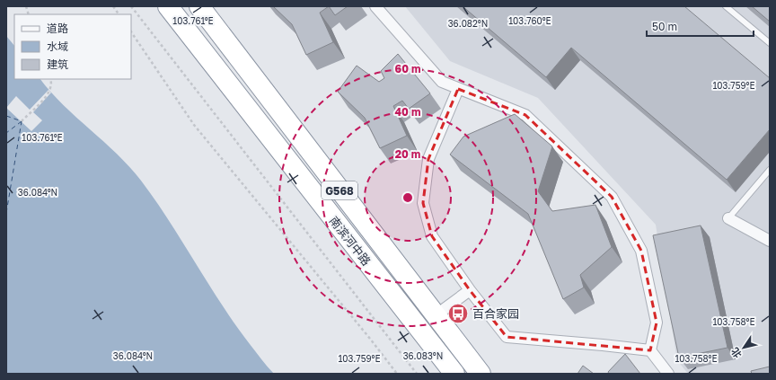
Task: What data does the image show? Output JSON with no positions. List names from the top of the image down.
{
  "streets": {
    "highway": ["G568", "南滨河中路"]
  },
  "places": {
    "bus stop": ["百合家园"]
  },
  "legend": ["道路", "水域", "建筑"],
  "scale_bar": "50 m",
  "north": "bottom left",
  "coordinates": [
    "103.761°E",
    "103.760°E",
    "36.082°N",
    "103.759°E",
    "36.084°N",
    "103.758°E",
    "36.083°N"
  ],
  "rings": ["60 m", "40 m", "20 m"]
}
